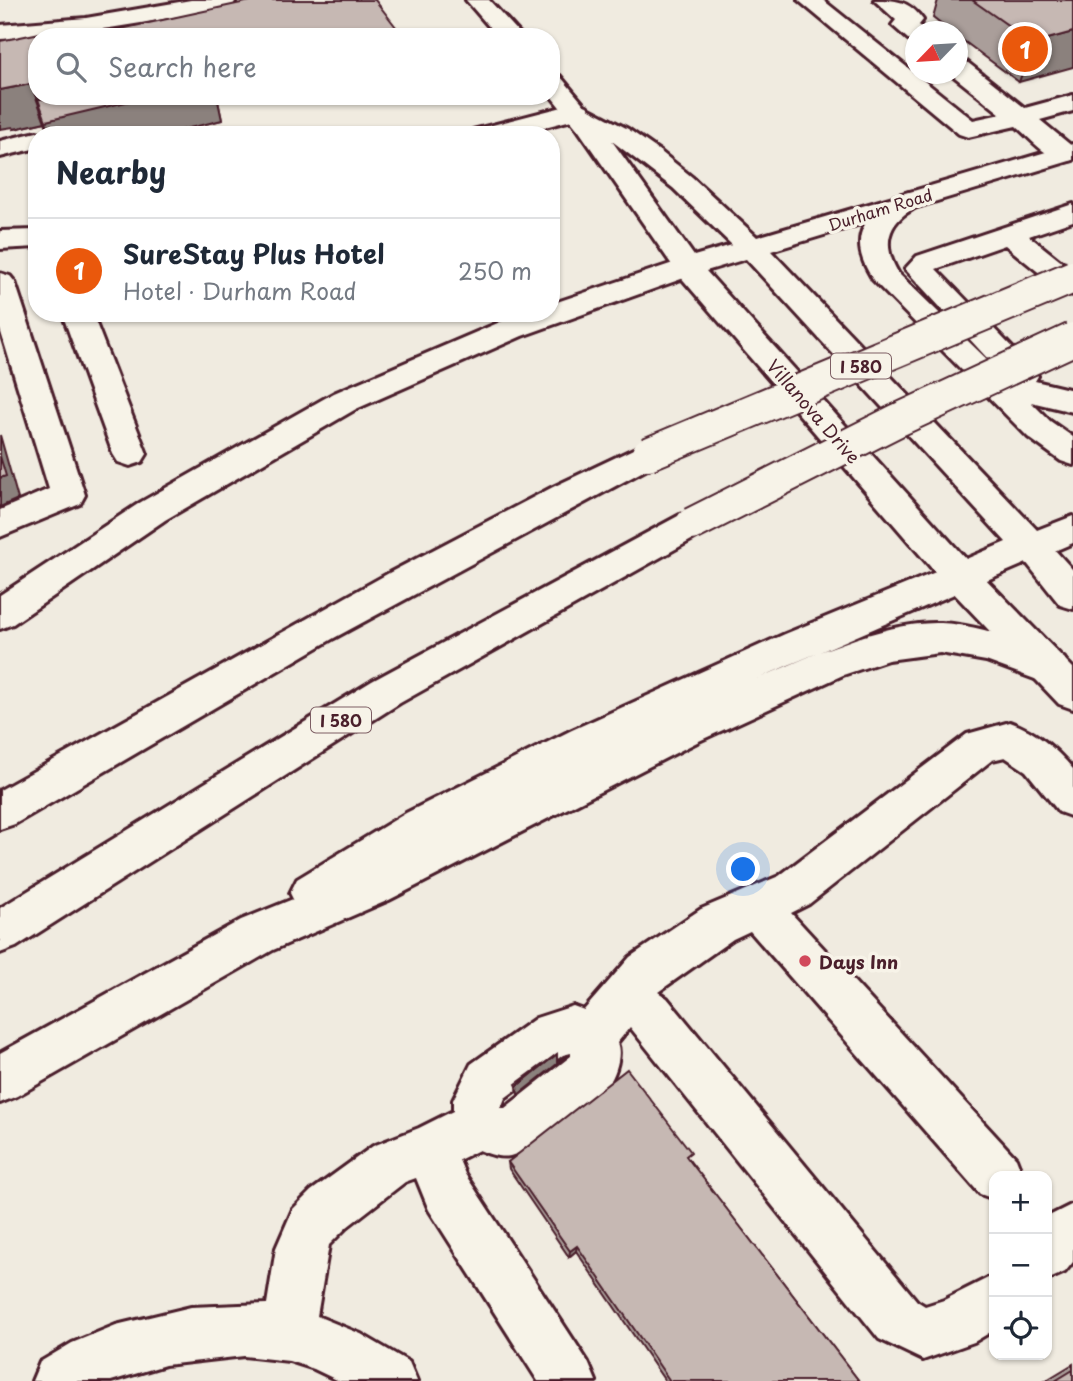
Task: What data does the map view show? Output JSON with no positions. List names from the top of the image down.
{
  "streets": {
    "main road": ["Durham Road", "I 580", "Villanova Drive"]
  },
  "crossings": [
    ["Durham Road", "Villanova Drive"]
  ],
  "places": ["Days Inn"],
  "north": "bottom left",
  "page": {
    "pins": "1",
    "search": "Search here",
    "heading": "Nearby",
    "list": [
      {
        "mark": "1",
        "name": "SureStay Plus Hotel",
        "note": "Hotel · Durham Road",
        "value": "250 m"
      }
    ],
    "map_buttons": ["+", "−"]
  }
}
